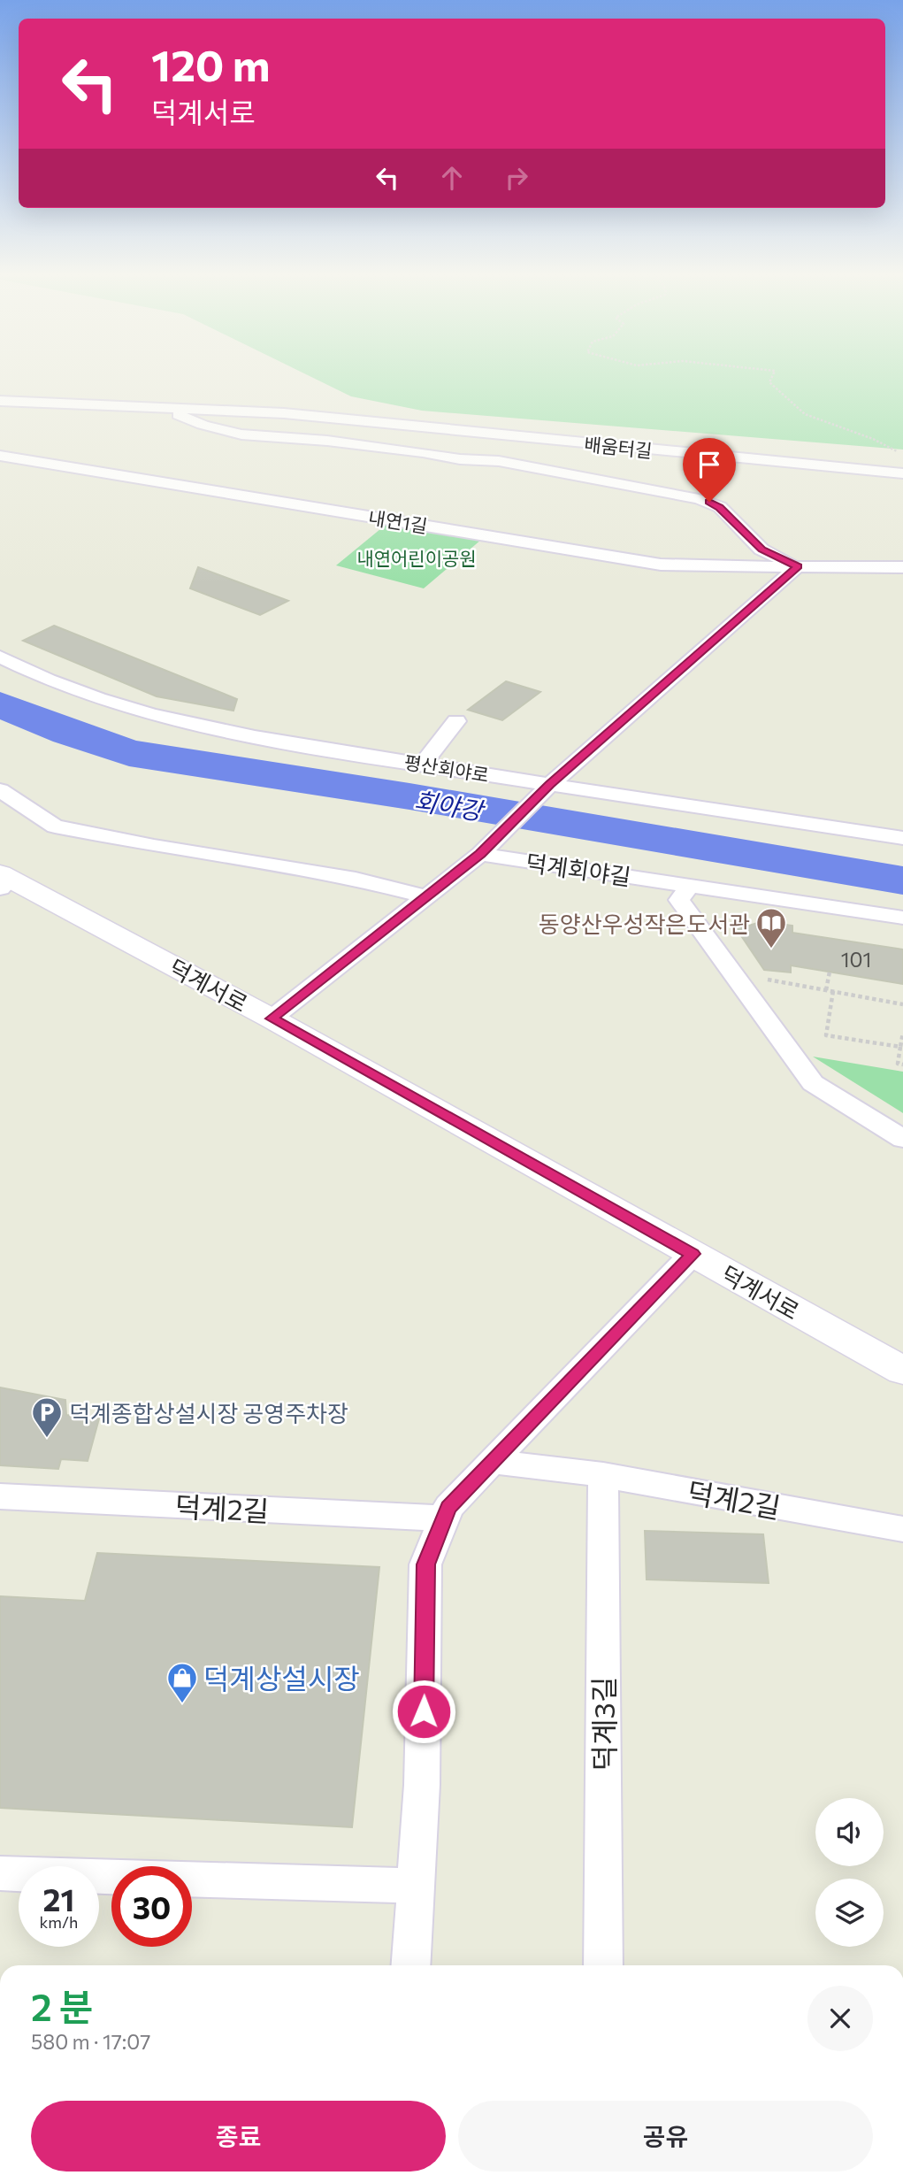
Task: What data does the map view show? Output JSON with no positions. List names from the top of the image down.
{
  "streets": {
    "street": [
      "배움터길",
      "내연1길",
      "평산회야로",
      "덕계회야길",
      "덕계서로",
      "덕계2길",
      "덕계3길"
    ]
  },
  "crossings": [
    ["배움터길", "내연1길"],
    ["덕계2길", "덕계3길"]
  ],
  "water": ["회야강"],
  "parks": ["내연어린이공원"],
  "places": {
    "library": ["동양산우성작은도서관"],
    "parking": ["덕계종합상설시장 공영주차장"],
    "shop": ["덕계상설시장"]
  },
  "house_numbers": ["101"],
  "page": {
    "turn": ["120 m", "덕계서로"],
    "speed": "21 km/h",
    "limit": "30",
    "heading": ["2 분", "580 m · 17:07"],
    "buttons": ["종료", "공유"]
  }
}
